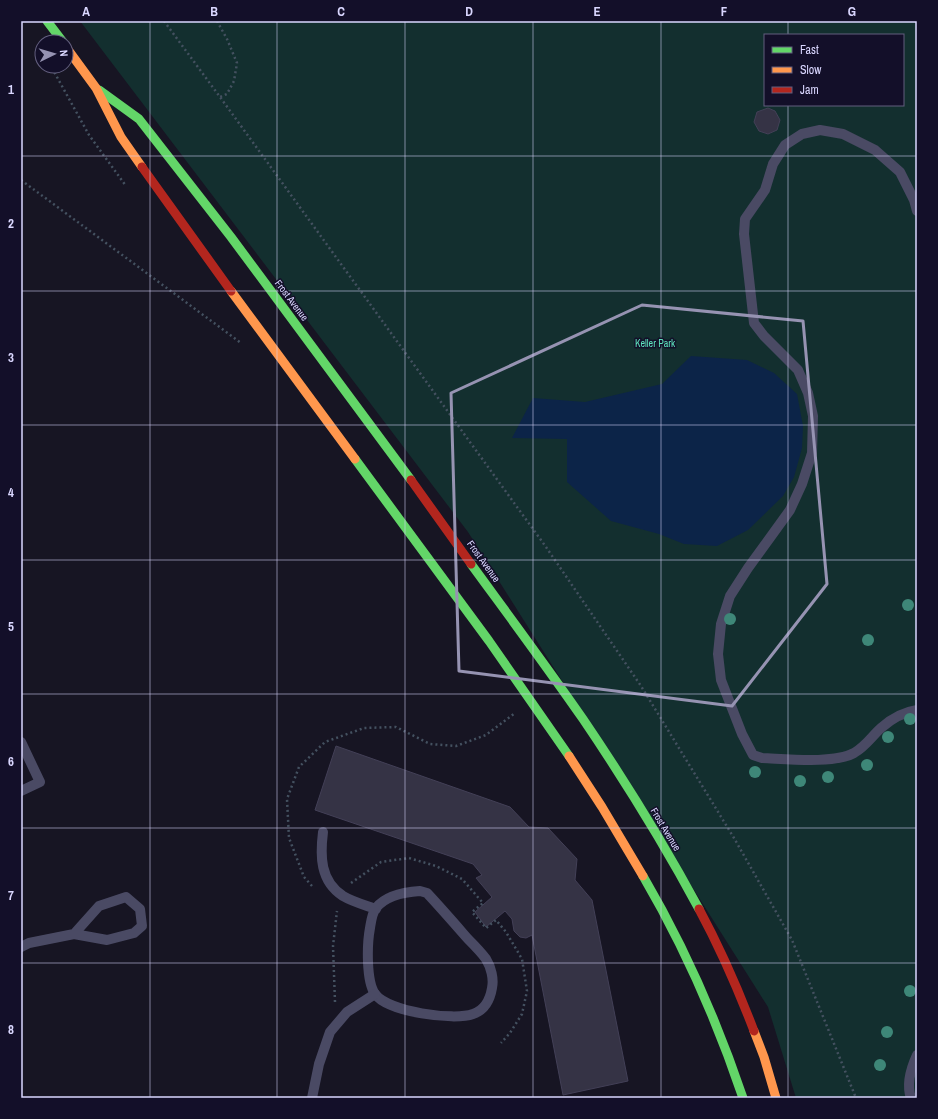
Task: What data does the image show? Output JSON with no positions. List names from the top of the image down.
{
  "streets": {
    "street": ["Frost Avenue"]
  },
  "parks": ["Keller Park"],
  "legend": ["Fast", "Slow", "Jam"],
  "north": "right",
  "grid": {
    "columns": [
      "A",
      "B",
      "C",
      "D",
      "E",
      "F",
      "G"
    ],
    "rows": [
      "1",
      "2",
      "3",
      "4",
      "5",
      "6",
      "7",
      "8"
    ]
  }
}
